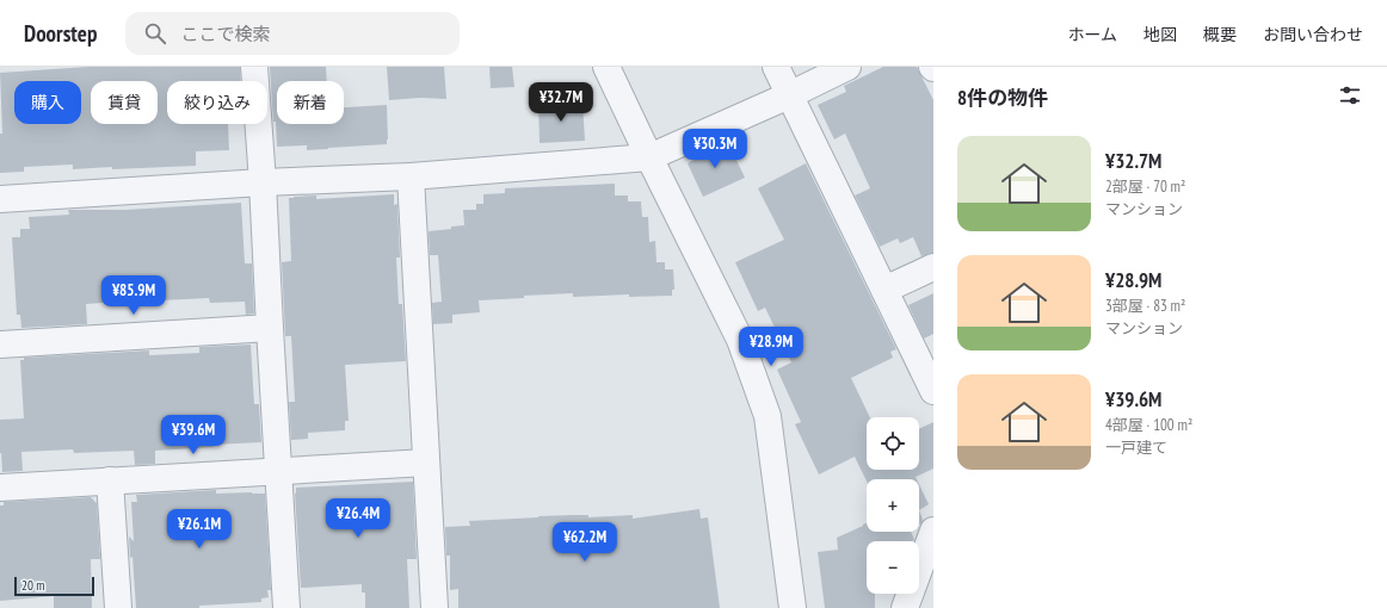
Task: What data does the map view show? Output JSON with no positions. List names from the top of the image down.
{
  "scale_bar": "20 m",
  "page": {
    "header": "Doorstep",
    "search": "ここで検索",
    "nav": [
      "ホーム",
      "地図",
      "概要",
      "お問い合わせ"
    ],
    "heading": "8件の物件",
    "chip": [
      "購入",
      "賃貸",
      "絞り込み",
      "新着"
    ],
    "price": [
      "¥32.7M",
      "¥30.3M",
      "¥85.9M",
      "¥28.9M",
      "¥39.6M",
      "¥26.4M",
      "¥26.1M",
      "¥62.2M"
    ],
    "list": [
      {
        "name": "¥32.7M",
        "note": "2部屋 · 70 m² · マンション"
      },
      {
        "name": "¥28.9M",
        "note": "3部屋 · 83 m² · マンション"
      },
      {
        "name": "¥39.6M",
        "note": "4部屋 · 100 m² · 一戸建て"
      }
    ],
    "map_buttons": ["+", "−"],
    "scale": "20 m"
  }
}
